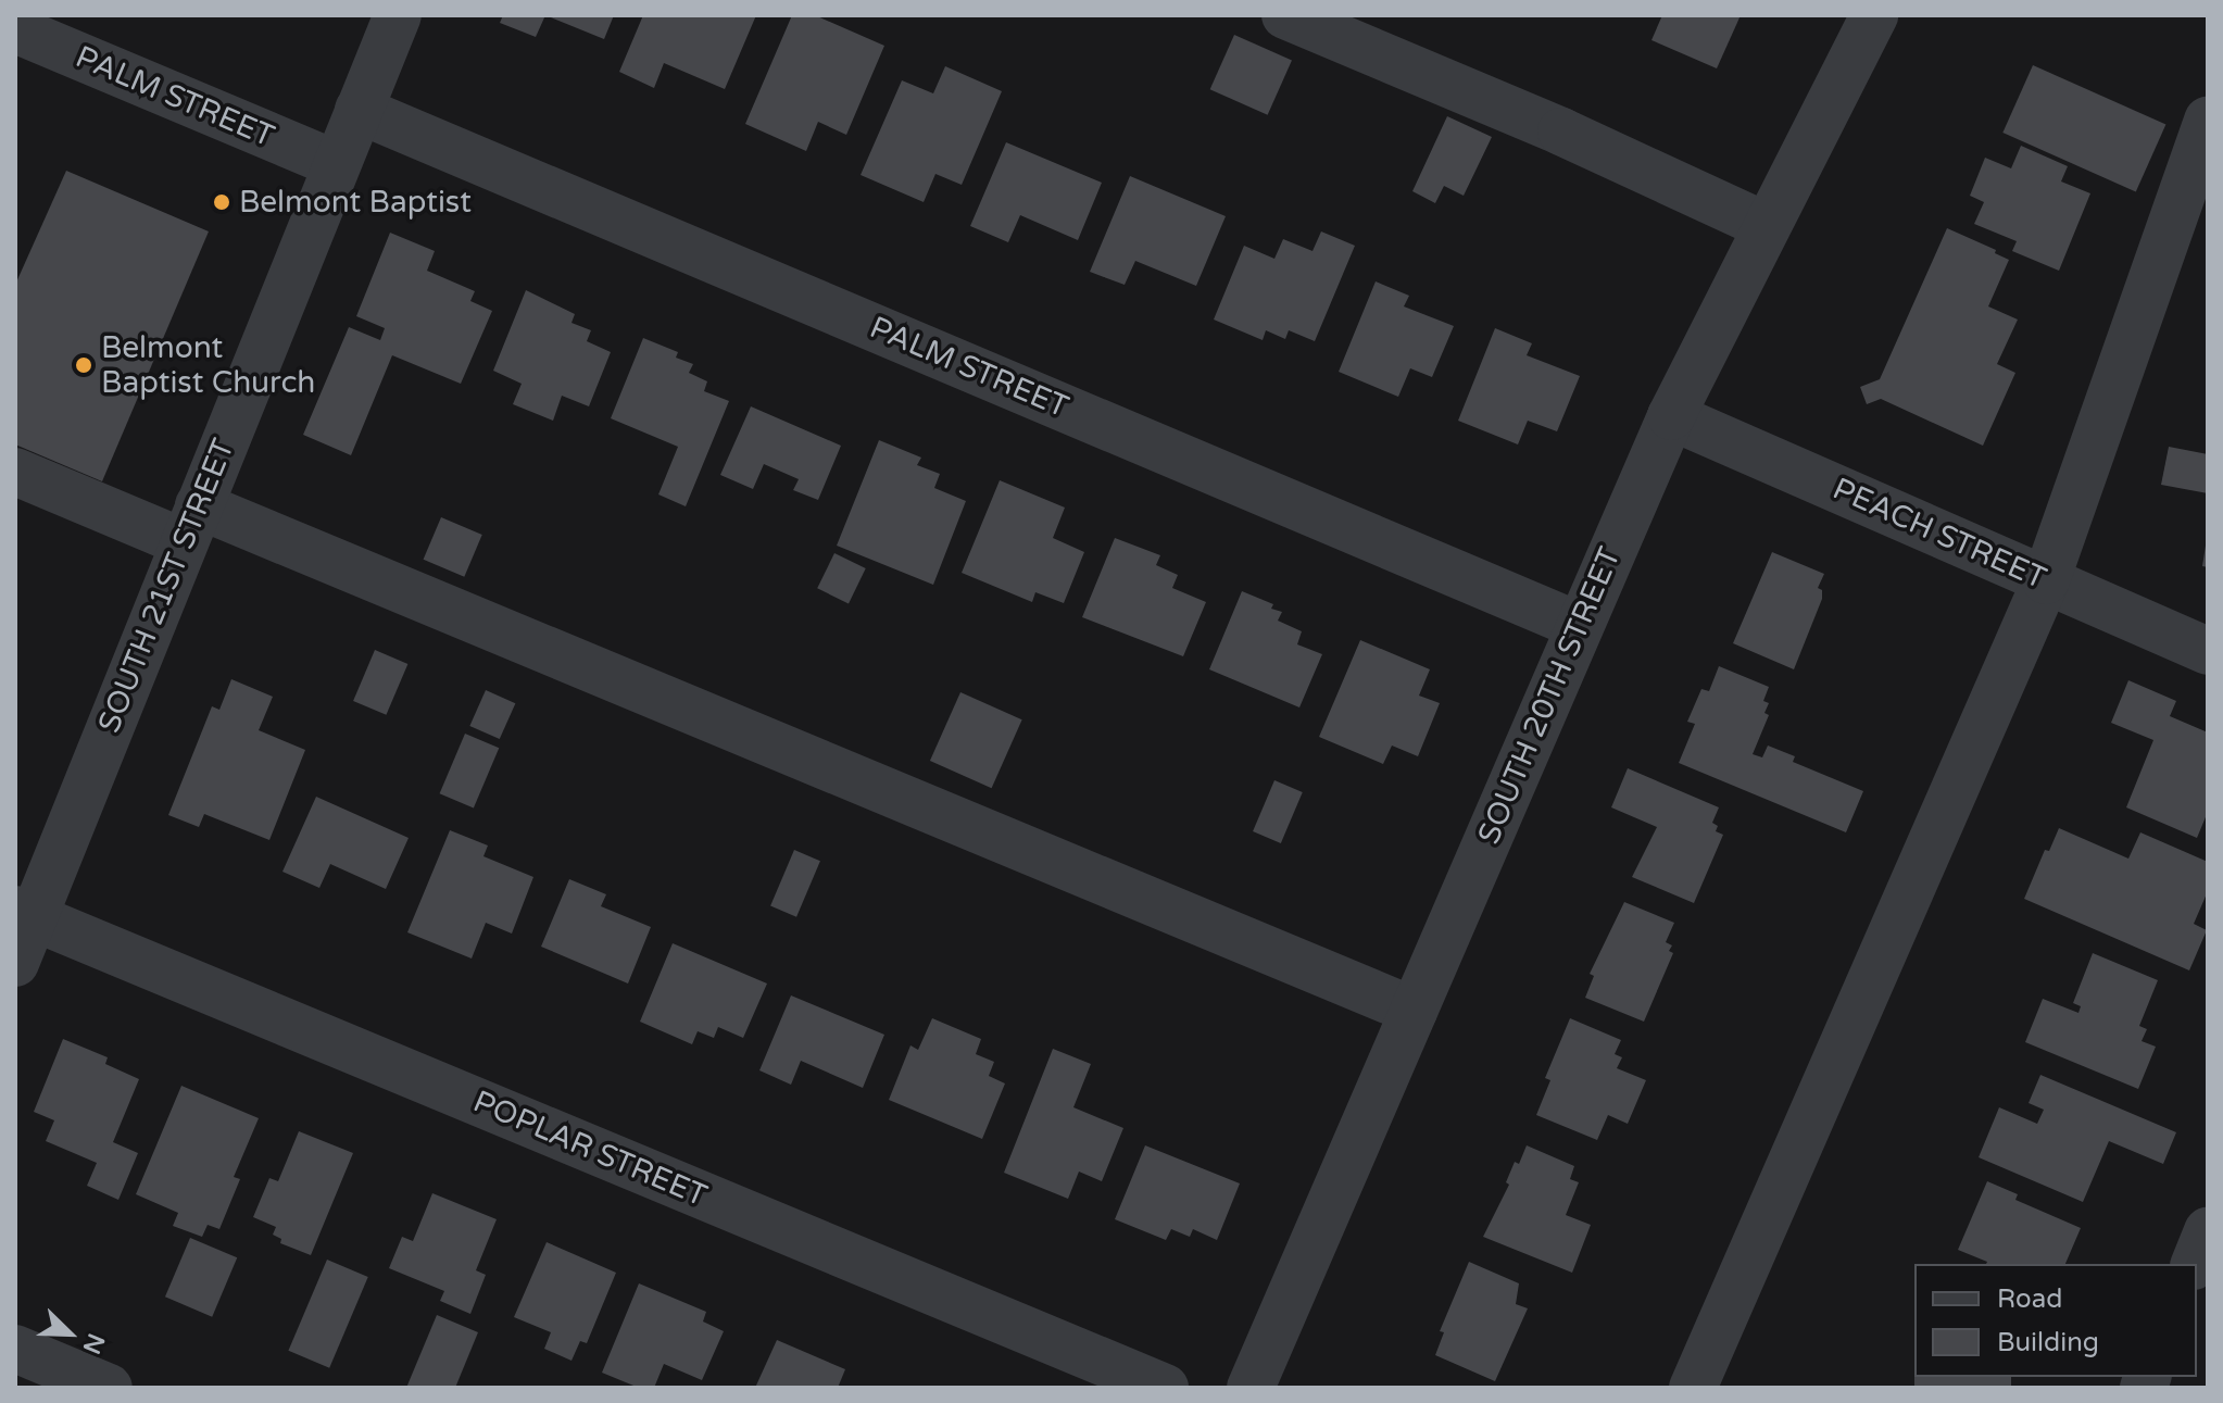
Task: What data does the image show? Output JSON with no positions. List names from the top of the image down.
{
  "streets": {
    "street": [
      "PALM STREET",
      "PEACH STREET",
      "SOUTH 21ST STREET",
      "SOUTH 20TH STREET",
      "POPLAR STREET"
    ]
  },
  "crossings": [
    ["PALM STREET", "SOUTH 21ST STREET"],
    ["PALM STREET", "SOUTH 20TH STREET"],
    ["PEACH STREET", "SOUTH 20TH STREET"],
    ["SOUTH 21ST STREET", "POPLAR STREET"]
  ],
  "places": ["Belmont Baptist", "Belmont Baptist Church"],
  "legend": ["Road", "Building"],
  "north": "bottom right"
}
